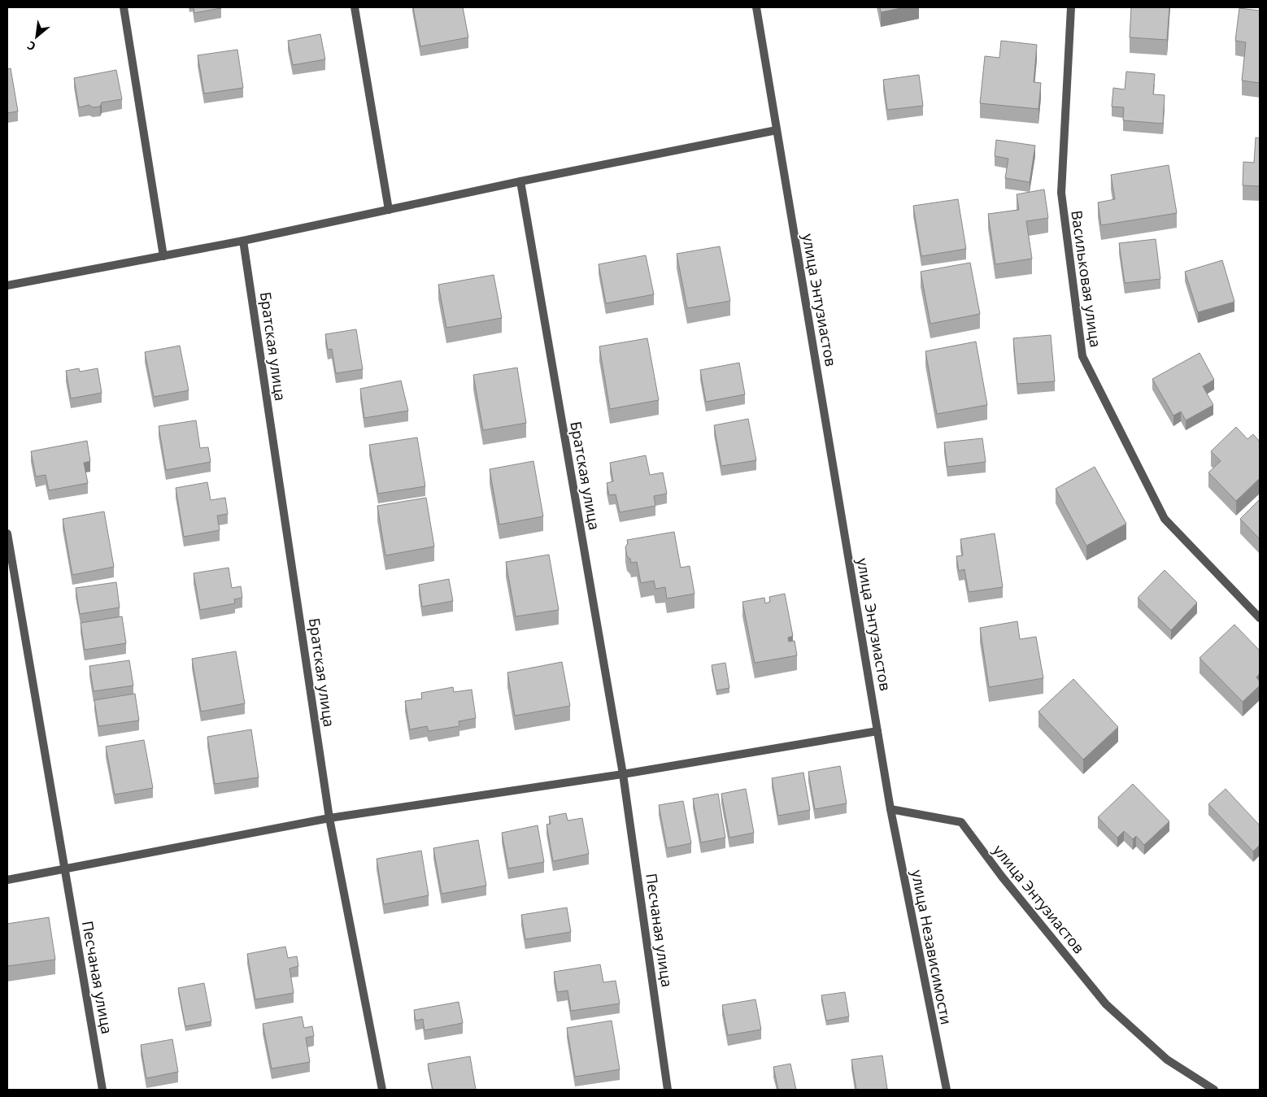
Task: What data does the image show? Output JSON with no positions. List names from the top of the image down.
{
  "streets": {
    "street": [
      "Васильковая улица",
      "улица Энтузиастов",
      "Братская улица",
      "Песчаная улица",
      "улица Независимости"
    ]
  },
  "crossings": [
    ["улица Энтузиастов", "улица Независимости"],
    ["Братская улица", "Песчаная улица"]
  ],
  "north": "bottom left"
}
